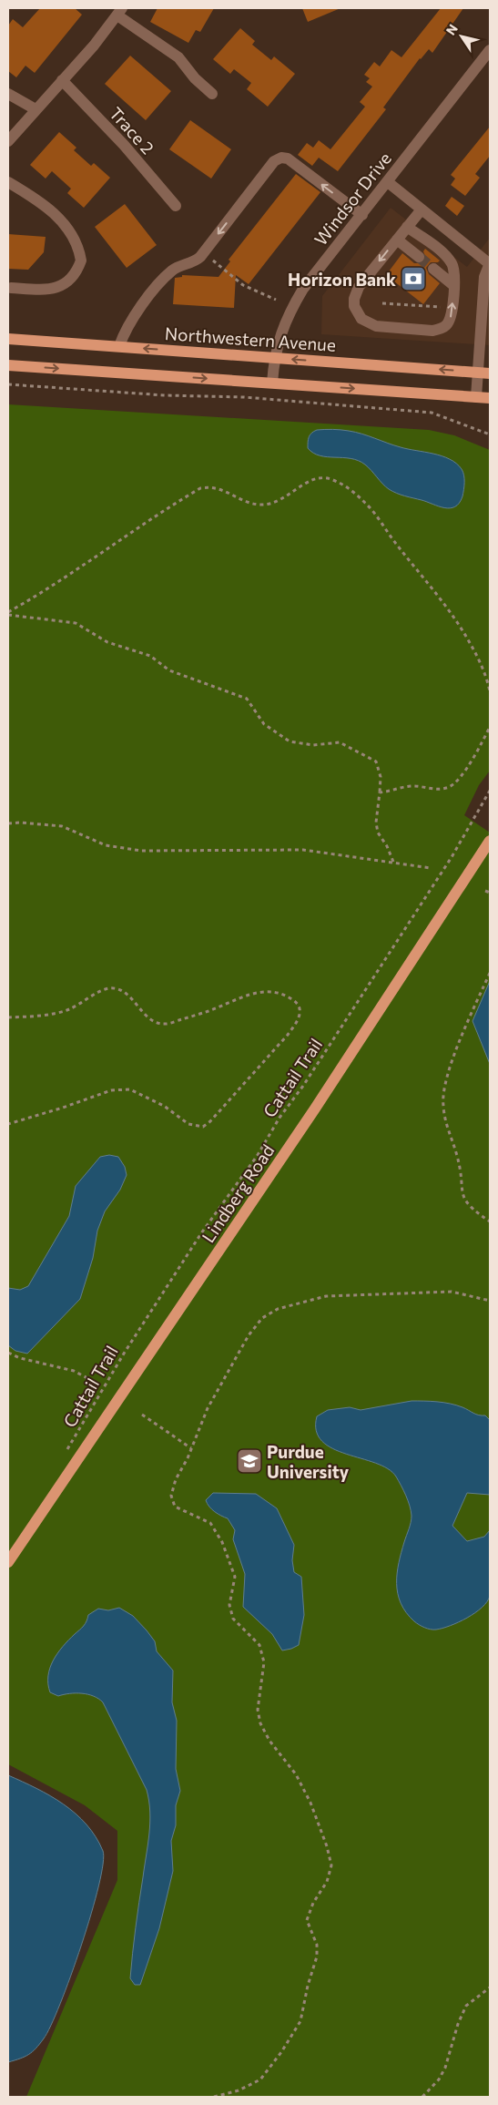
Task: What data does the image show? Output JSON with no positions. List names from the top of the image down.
{
  "streets": {
    "main road": ["Northwestern Avenue", "Lindberg Road"],
    "street": ["Trace 2", "Windsor Drive"],
    "path": ["Cattail Trail"]
  },
  "crossings": [
    ["Windsor Drive", "Northwestern Avenue"]
  ],
  "places": {
    "bank": ["Horizon Bank"],
    "school or university": ["Purdue University"]
  },
  "north": "top left"
}
